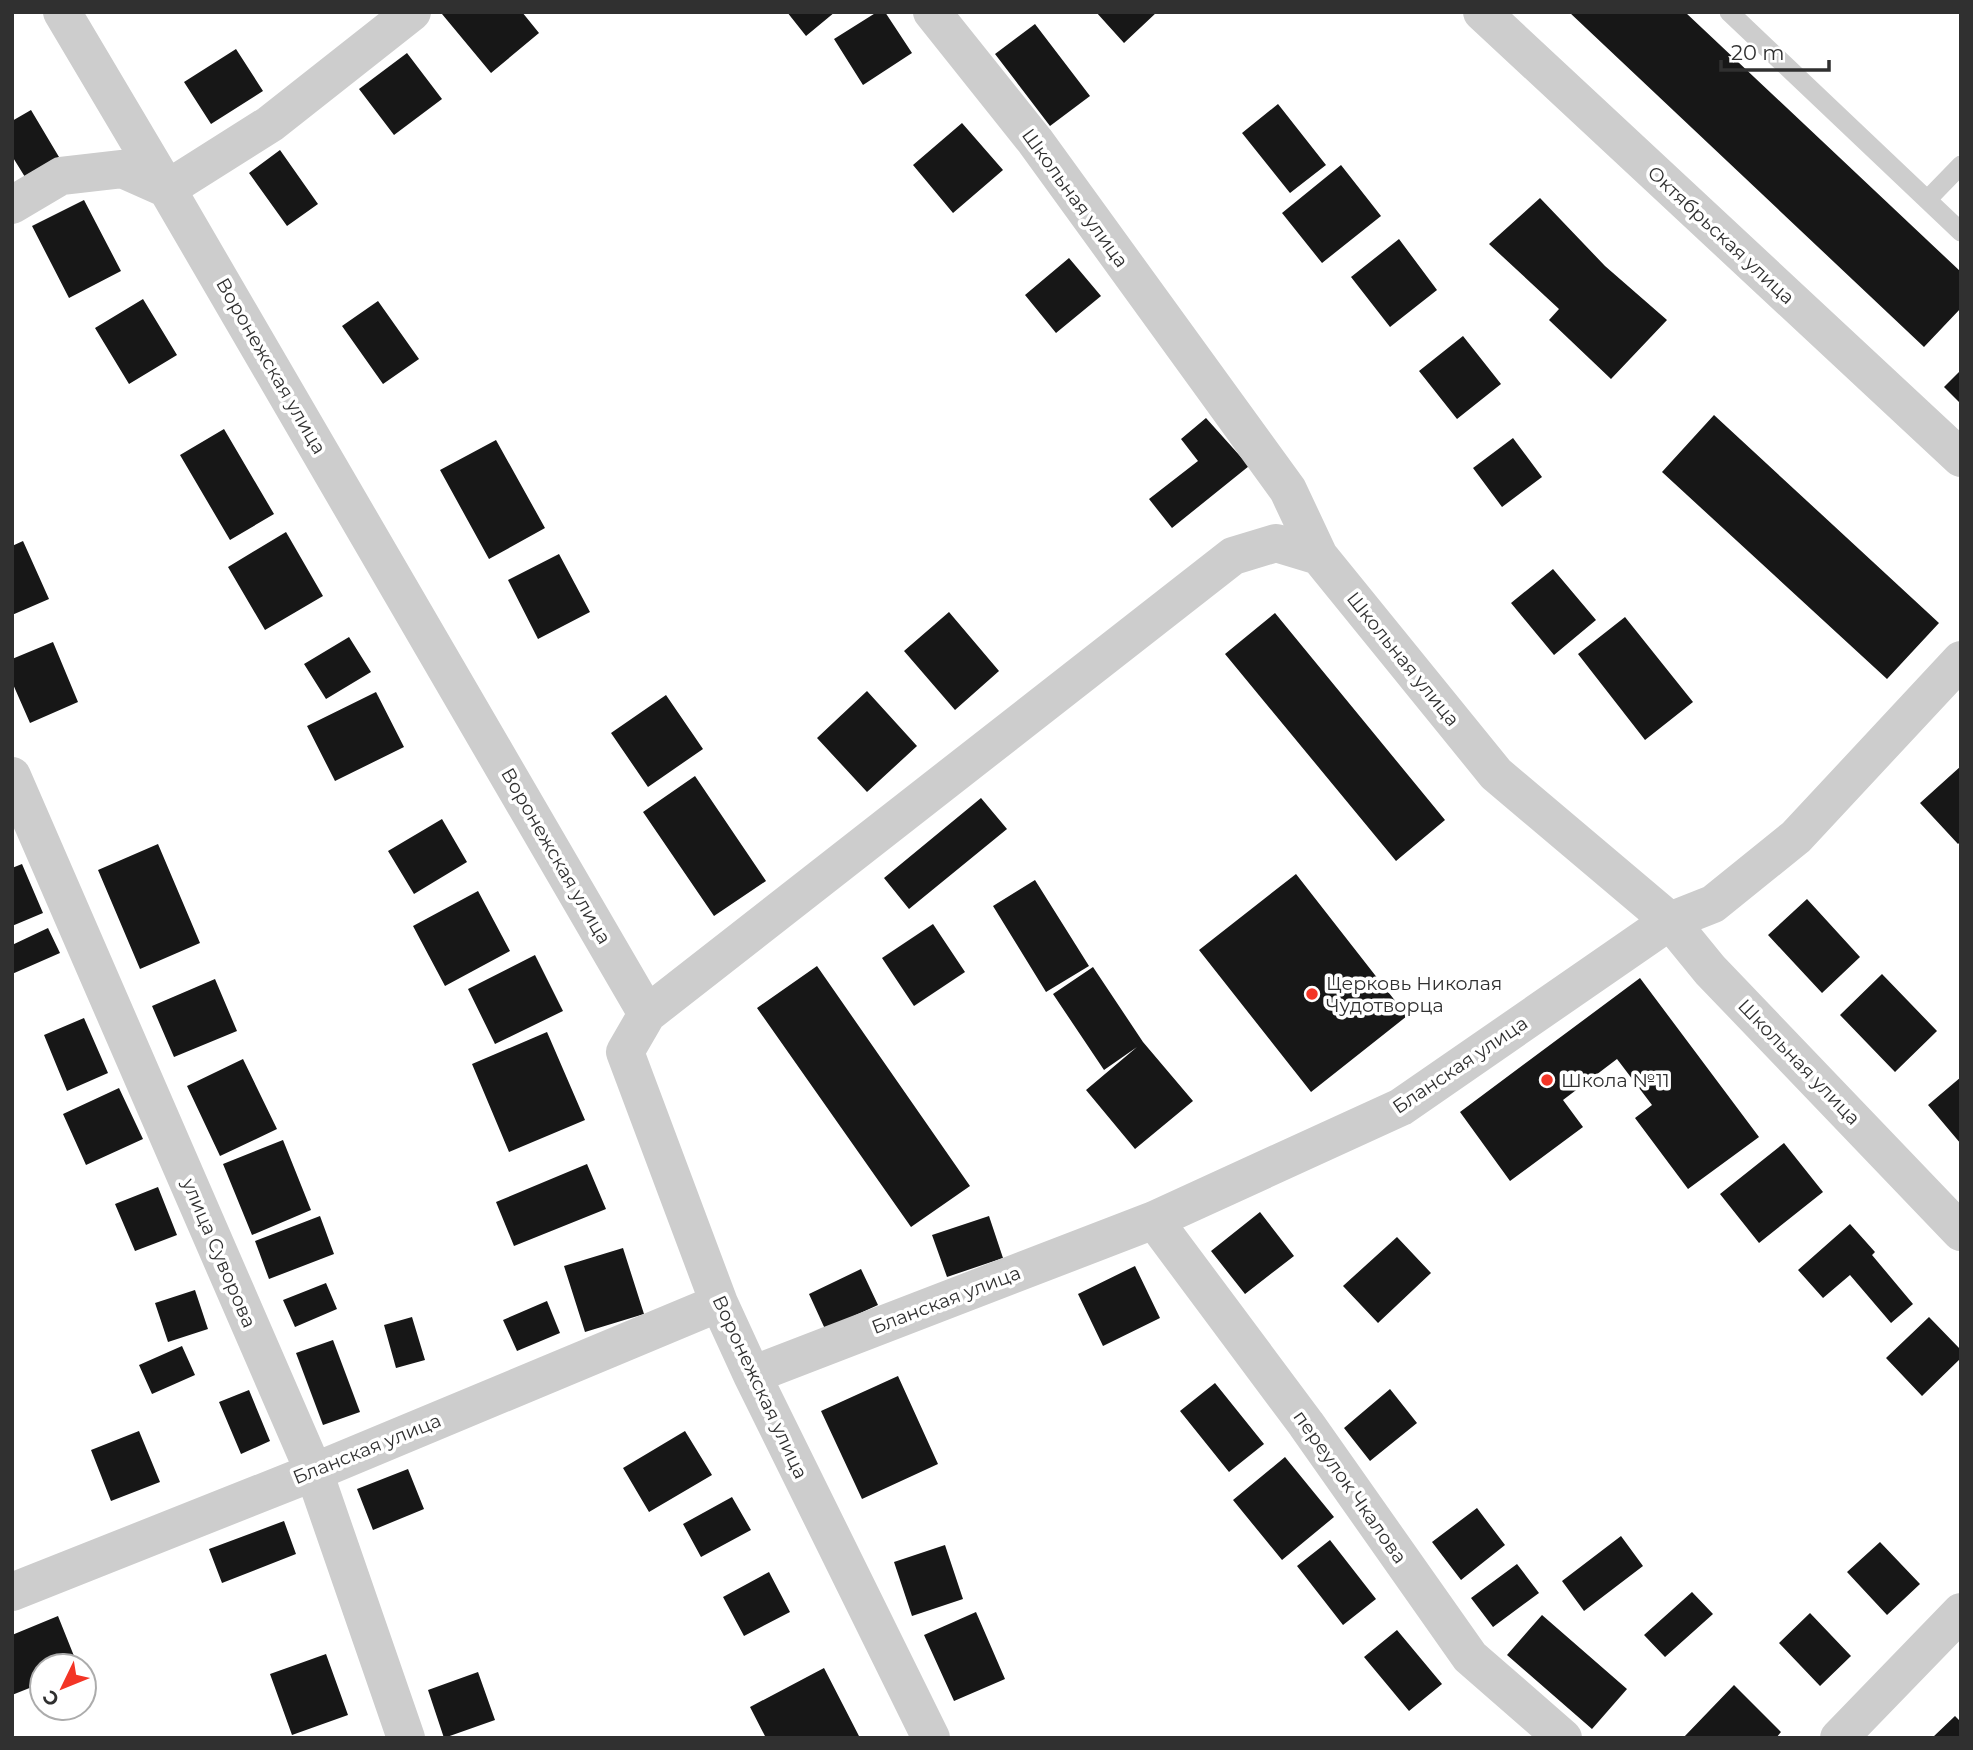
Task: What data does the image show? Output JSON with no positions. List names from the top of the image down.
{
  "streets": {
    "street": [
      "Школьная улица",
      "Октябрьская улица",
      "Воронежская улица",
      "Бланская улица",
      "улица Суворова",
      "переулок Чкалова"
    ]
  },
  "crossings": [
    ["Школьная улица", "Бланская улица"],
    ["Воронежская улица", "Бланская улица"],
    ["Бланская улица", "улица Суворова"],
    ["Бланская улица", "переулок Чкалова"]
  ],
  "places": ["Церковь Николая Чудотворца", "Школа №11"],
  "scale_bar": "20 m",
  "north": "bottom left"
}
